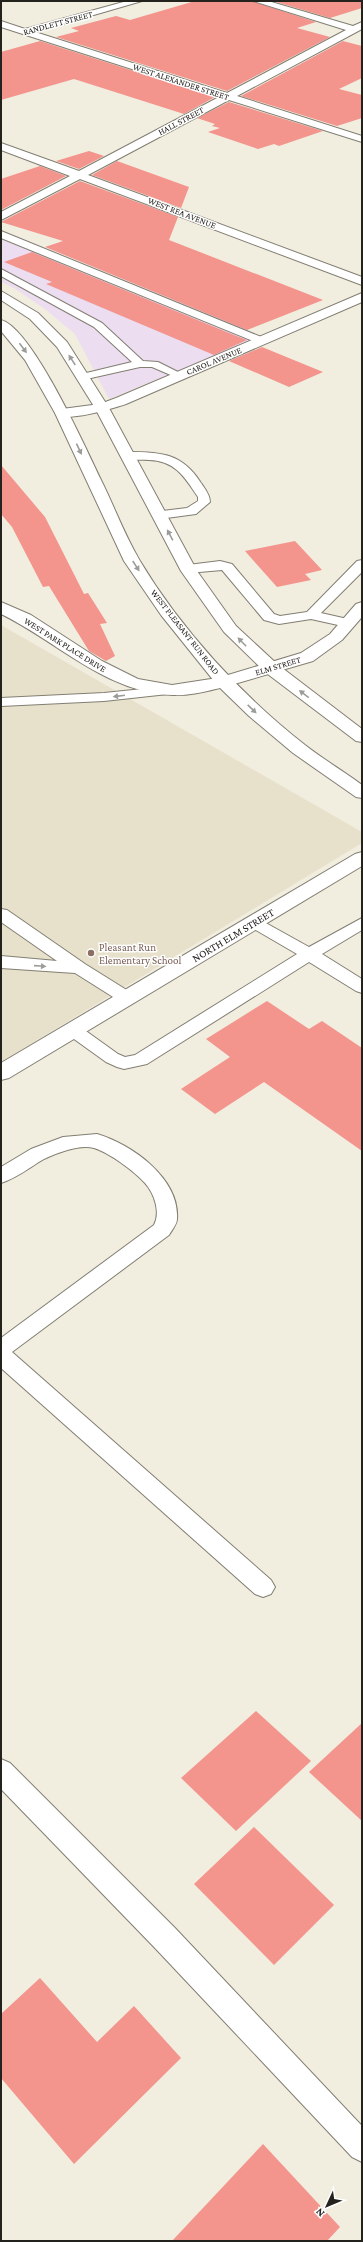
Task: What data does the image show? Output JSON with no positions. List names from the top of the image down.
{
  "streets": {
    "street": [
      "RANDLETT STREET",
      "WEST ALEXANDER STREET",
      "HALL STREET",
      "WEST REA AVENUE",
      "CAROL AVENUE",
      "WEST PLEASANT RUN ROAD",
      "WEST PARK PLACE DRIVE",
      "ELM STREET",
      "NORTH ELM STREET"
    ]
  },
  "crossings": [
    ["RANDLETT STREET", "WEST ALEXANDER STREET"],
    ["WEST ALEXANDER STREET", "HALL STREET"],
    ["HALL STREET", "WEST REA AVENUE"],
    ["CAROL AVENUE", "WEST PLEASANT RUN ROAD"],
    ["WEST PLEASANT RUN ROAD", "WEST PARK PLACE DRIVE"],
    ["WEST PLEASANT RUN ROAD", "ELM STREET"],
    ["WEST PARK PLACE DRIVE", "ELM STREET"]
  ],
  "places": ["Pleasant Run Elementary School"],
  "north": "bottom left"
}
